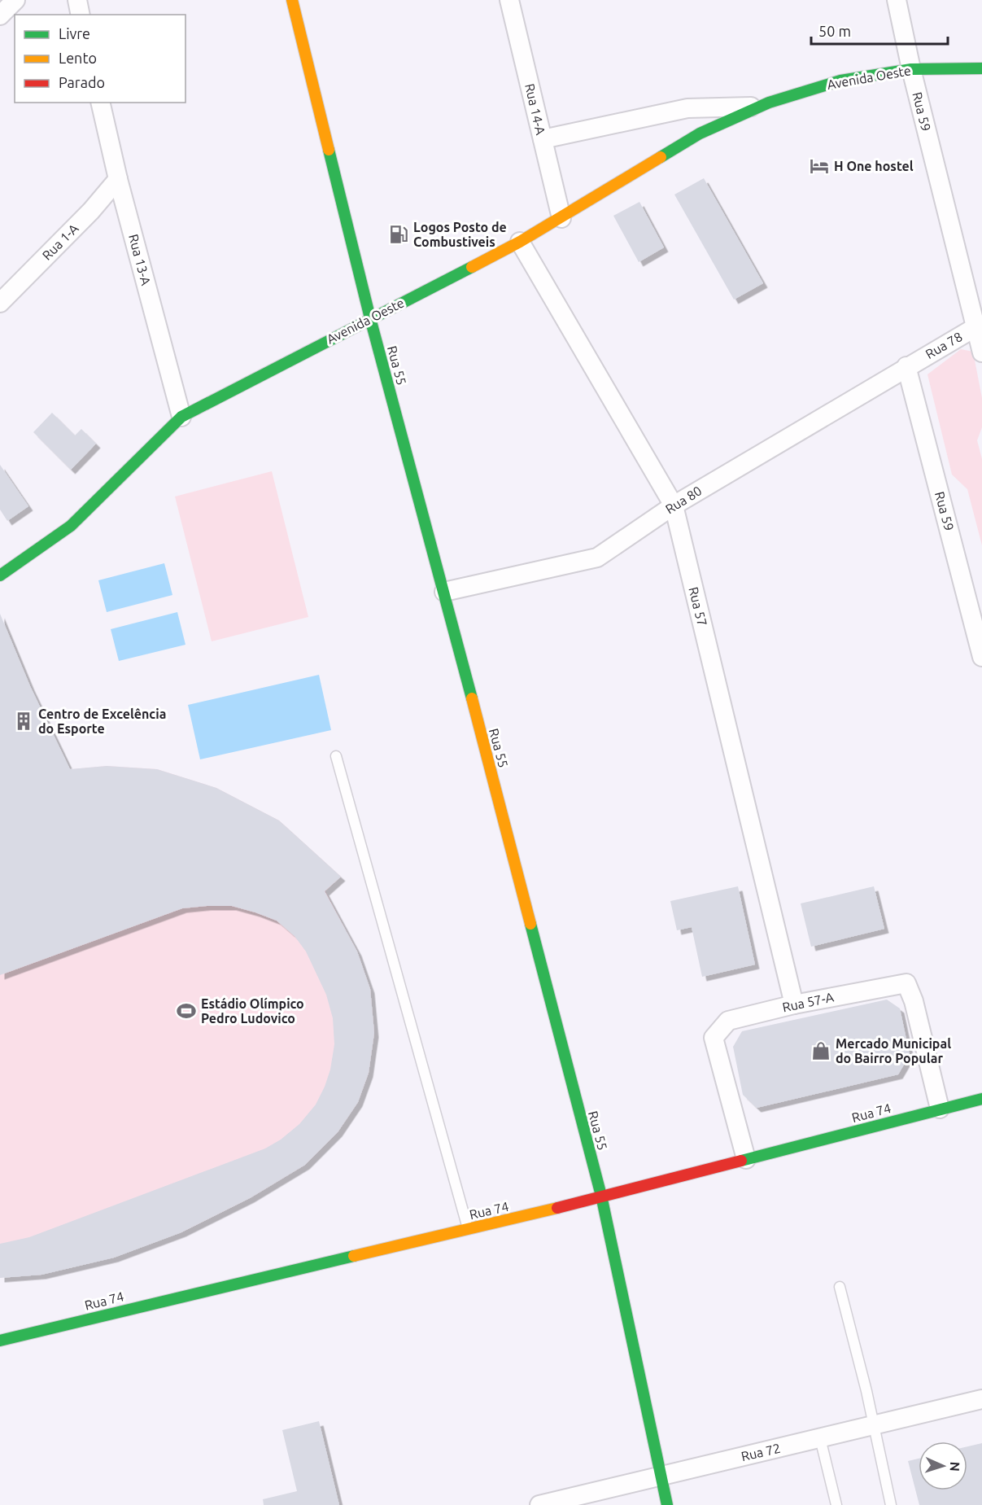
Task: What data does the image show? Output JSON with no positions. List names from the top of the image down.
{
  "streets": {
    "street": [
      "Avenida Oeste",
      "Rua 14-A",
      "Rua 59",
      "Rua 1-A",
      "Rua 13-A",
      "Rua 78",
      "Rua 55",
      "Rua 80",
      "Rua 57",
      "Rua 57-A",
      "Rua 74",
      "Rua 72"
    ]
  },
  "crossings": [
    ["Avenida Oeste", "Rua 14-A"],
    ["Avenida Oeste", "Rua 59"],
    ["Avenida Oeste", "Rua 13-A"],
    ["Avenida Oeste", "Rua 55"],
    ["Avenida Oeste", "Rua 57"],
    ["Rua 59", "Rua 78"],
    ["Rua 59", "Rua 80"],
    ["Rua 1-A", "Rua 13-A"],
    ["Rua 78", "Rua 80"],
    ["Rua 55", "Rua 80"],
    ["Rua 55", "Rua 74"],
    ["Rua 55", "Rua 72"],
    ["Rua 80", "Rua 57"],
    ["Rua 57", "Rua 57-A"],
    ["Rua 57-A", "Rua 74"]
  ],
  "places": {
    "hotel": ["H One hostel"],
    "fuel station": ["Logos Posto de Combustiveis"],
    "building": ["Centro de Excelência do Esporte"],
    "sports": ["Estádio Olímpico Pedro Ludovico"],
    "shop": ["Mercado Municipal do Bairro Popular"]
  },
  "legend": ["Livre", "Lento", "Parado"],
  "scale_bar": "50 m",
  "north": "right"
}
